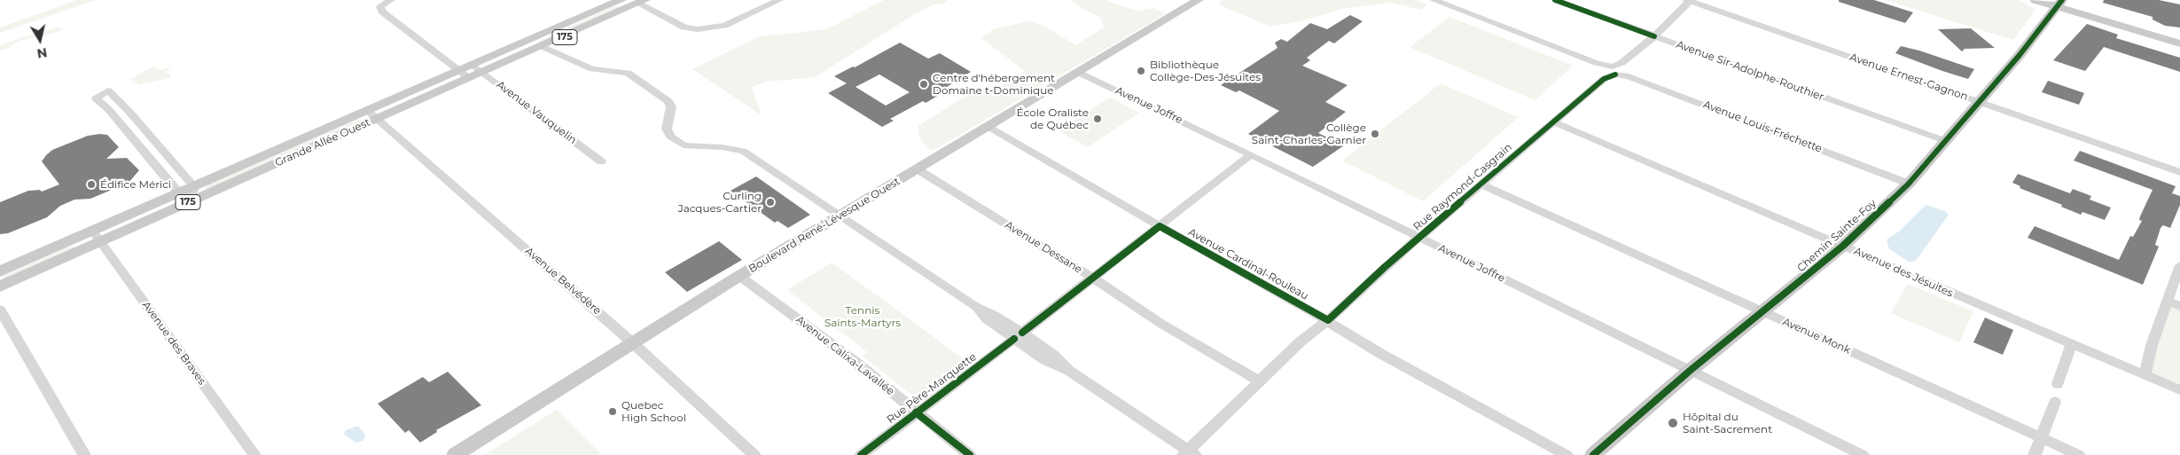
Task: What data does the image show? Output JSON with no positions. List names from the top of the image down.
{
  "streets": {
    "main road": [
      "175",
      "Grande Allée Ouest",
      "Boulevard René-Lévesque Ouest",
      "Chemin Sainte-Foy"
    ],
    "street": [
      "Avenue Sir-Adolphe-Routhier",
      "Avenue Ernest-Gagnon",
      "Avenue Joffre",
      "Avenue Vauquelin",
      "Avenue Louis-Fréchette",
      "Rue Raymond-Casgrain",
      "Avenue Dessane",
      "Avenue Cardinal-Rouleau",
      "Avenue des Jésuites",
      "Avenue Belvédère",
      "Avenue Monk",
      "Avenue des Braves",
      "Avenue Calixa-Lavallée",
      "Rue Père-Marquette"
    ]
  },
  "crossings": [
    ["Avenue Sir-Adolphe-Routhier", "Rue Raymond-Casgrain"],
    ["Avenue Sir-Adolphe-Routhier", "Chemin Sainte-Foy"],
    ["Avenue Ernest-Gagnon", "Rue Raymond-Casgrain"],
    ["Avenue Ernest-Gagnon", "Chemin Sainte-Foy"],
    ["Avenue Joffre", "Rue Raymond-Casgrain"],
    ["Avenue Joffre", "Boulevard René-Lévesque Ouest"],
    ["Avenue Joffre", "Chemin Sainte-Foy"],
    ["Avenue Joffre", "Rue Père-Marquette"],
    ["Avenue Vauquelin", "Grande Allée Ouest"],
    ["Avenue Louis-Fréchette", "Rue Raymond-Casgrain"],
    ["Avenue Louis-Fréchette", "Chemin Sainte-Foy"],
    ["Grande Allée Ouest", "Avenue Belvédère"],
    ["Grande Allée Ouest", "Avenue des Braves"],
    ["Rue Raymond-Casgrain", "Avenue Dessane"],
    ["Rue Raymond-Casgrain", "Avenue Cardinal-Rouleau"],
    ["Rue Raymond-Casgrain", "Avenue des Jésuites"],
    ["Rue Raymond-Casgrain", "Avenue Monk"],
    ["Boulevard René-Lévesque Ouest", "Avenue Dessane"],
    ["Boulevard René-Lévesque Ouest", "Avenue Cardinal-Rouleau"],
    ["Boulevard René-Lévesque Ouest", "Avenue Belvédère"],
    ["Boulevard René-Lévesque Ouest", "Avenue Calixa-Lavallée"],
    ["Chemin Sainte-Foy", "Avenue des Jésuites"],
    ["Chemin Sainte-Foy", "Avenue Monk"],
    ["Avenue Dessane", "Rue Père-Marquette"],
    ["Avenue Cardinal-Rouleau", "Rue Père-Marquette"],
    ["Avenue Calixa-Lavallée", "Rue Père-Marquette"]
  ],
  "parks": ["Tennis Saints-Martyrs"],
  "places": [
    "Bibliothèque Collège-Des-Jésuites",
    "Centre d'hébergement Domaine t-Dominique",
    "École Oraliste de Québec",
    "Collège Saint-Charles-Garnier",
    "Édifice Mérici",
    "Curling Jacques-Cartier",
    "Quebec High School",
    "Hôpital du Saint-Sacrement"
  ],
  "north": "bottom"
}
